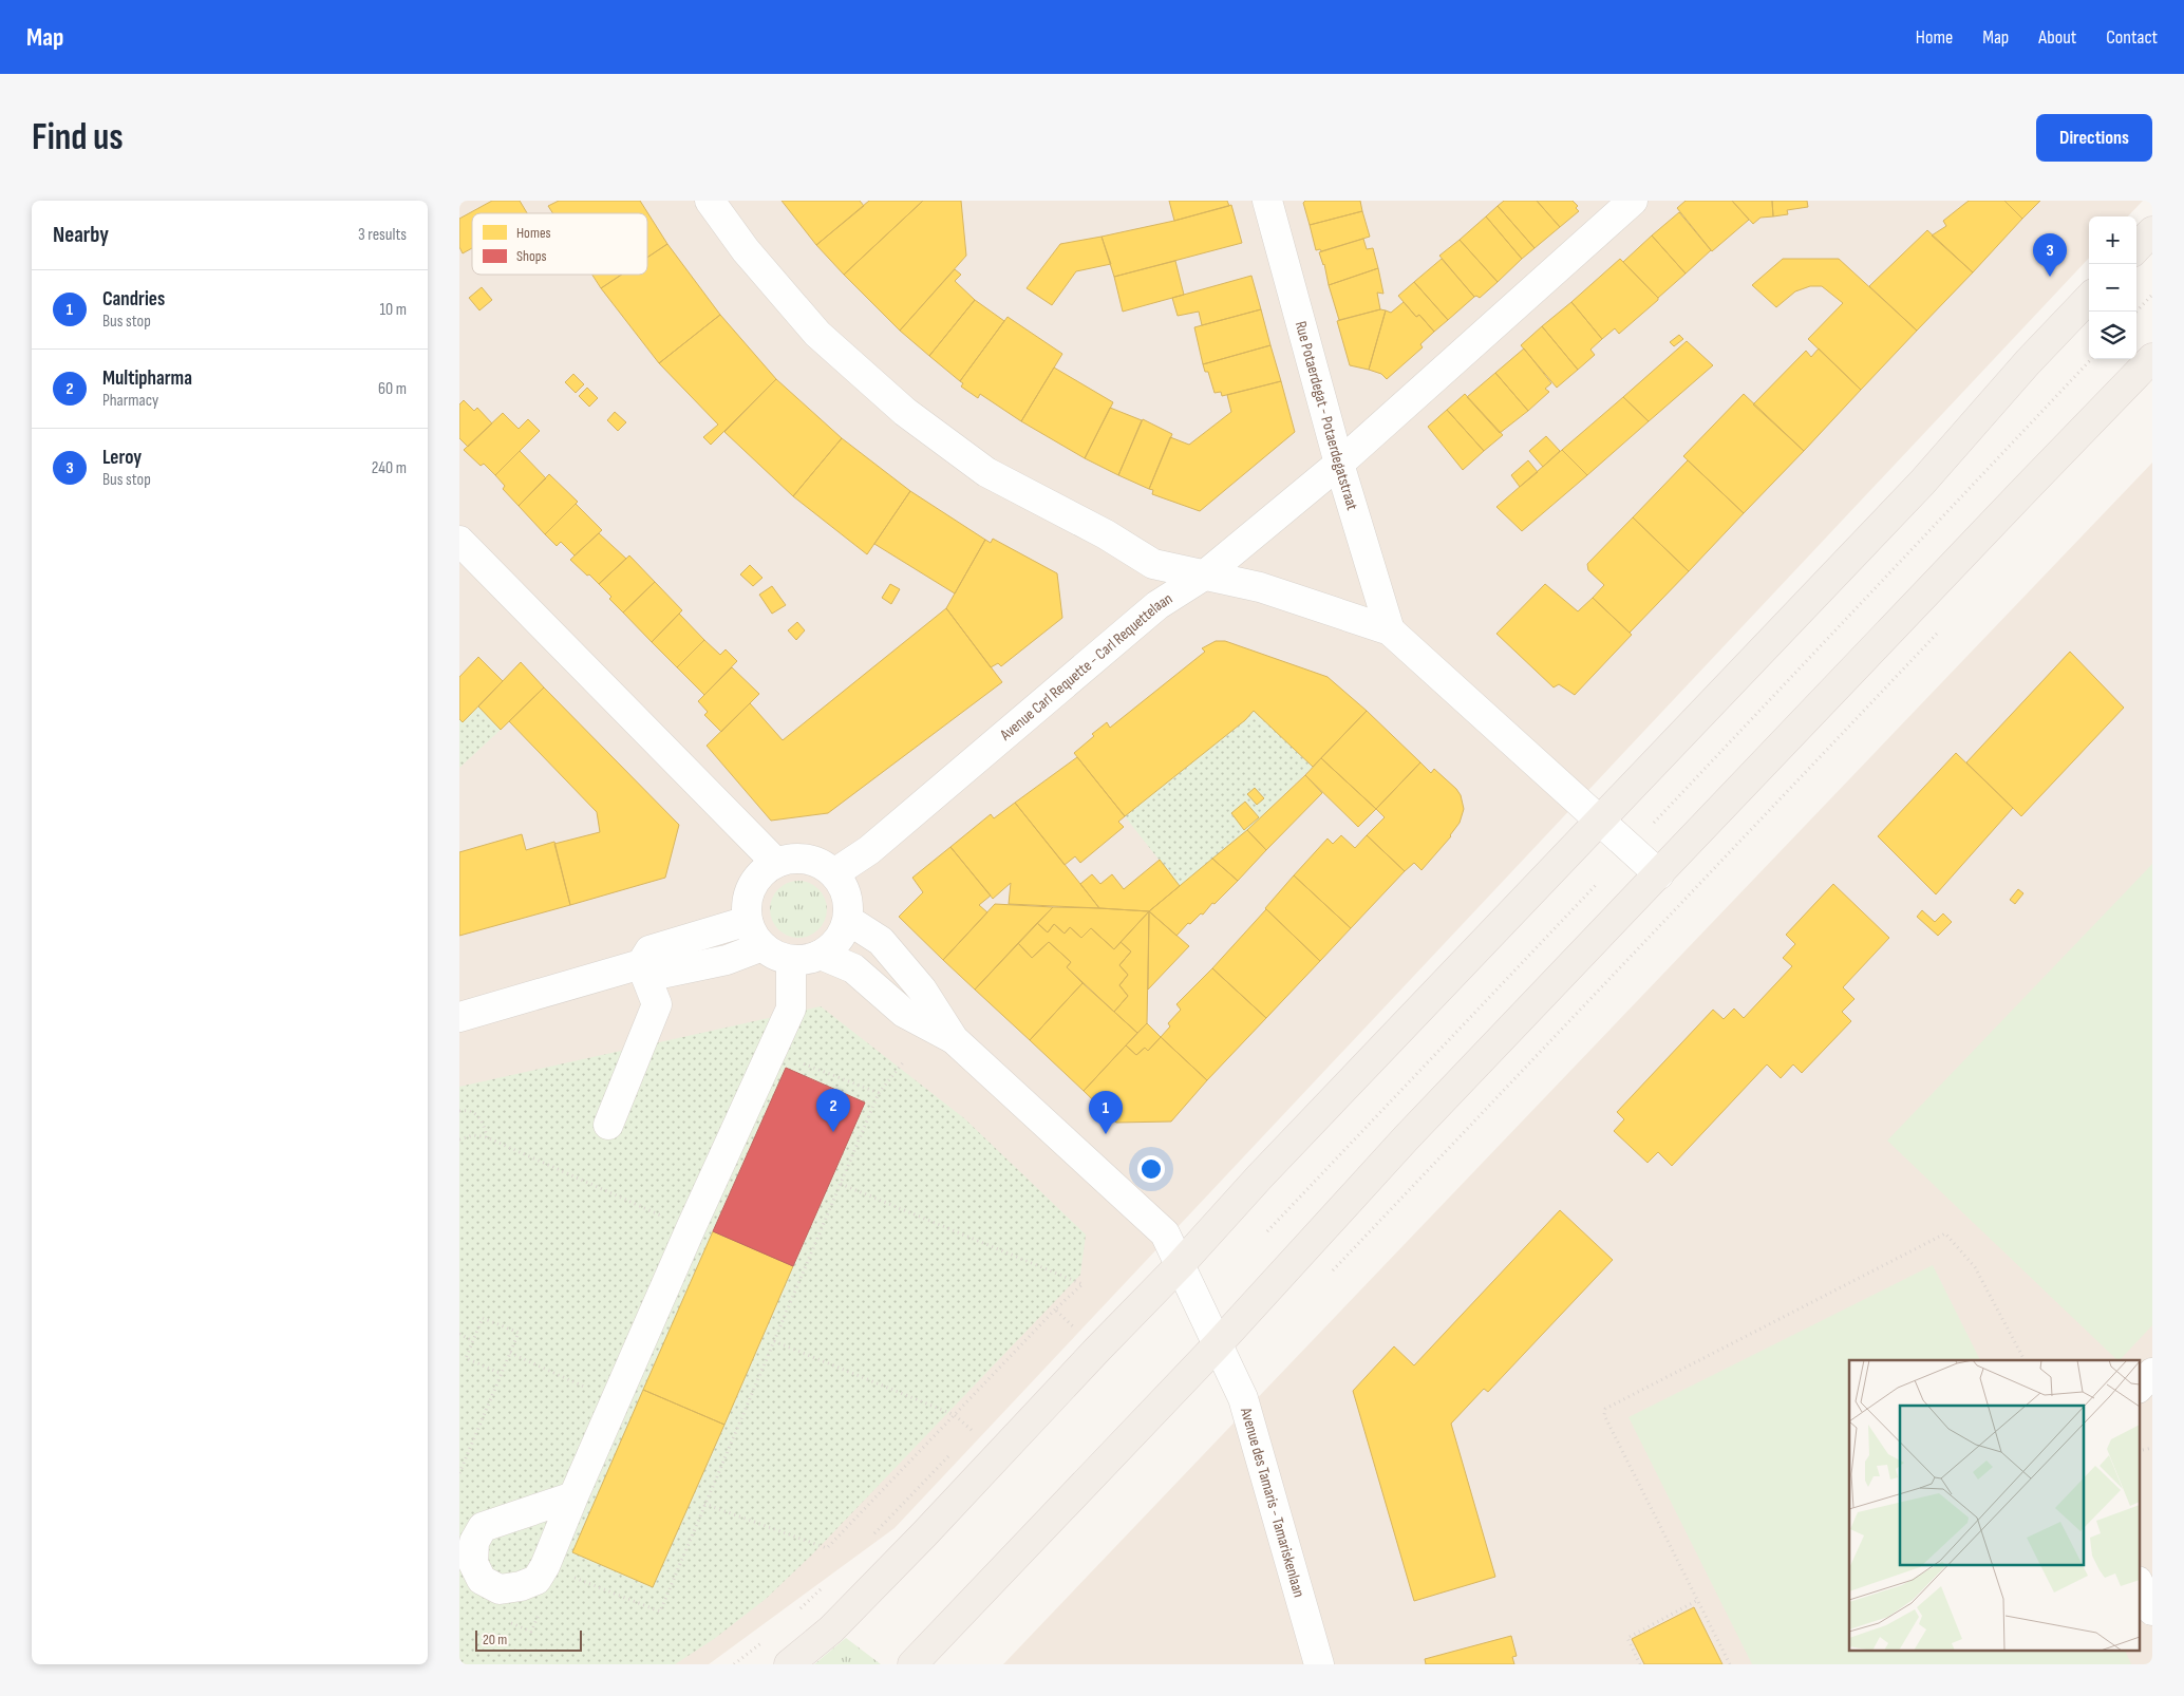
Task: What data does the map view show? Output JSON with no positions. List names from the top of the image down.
{
  "streets": {
    "street": ["Rue Potaerdegat - Potaerdegatstraat", "Avenue Carl Requette - Carl Requettelaan", "Avenue des Tamaris - Tamariskenlaan"]
  },
  "crossings": [
    ["Rue Potaerdegat - Potaerdegatstraat", "Avenue Carl Requette - Carl Requettelaan"]
  ],
  "legend": ["Homes", "Shops"],
  "scale_bar": "20 m",
  "page": {
    "header": "Map",
    "nav": [
      "Home",
      "Map",
      "About",
      "Contact"
    ],
    "buttons": "Directions",
    "title": "Find us",
    "heading": ["Nearby", "3 results"],
    "map_buttons": ["+", "−"],
    "pins": ["3", "2", "1"],
    "list": [
      {
        "mark": "1",
        "name": "Candries",
        "note": "Bus stop",
        "value": "10 m"
      },
      {
        "mark": "2",
        "name": "Multipharma",
        "note": "Pharmacy",
        "value": "60 m"
      },
      {
        "mark": "3",
        "name": "Leroy",
        "note": "Bus stop",
        "value": "240 m"
      }
    ],
    "scale": "20 m"
  }
}
